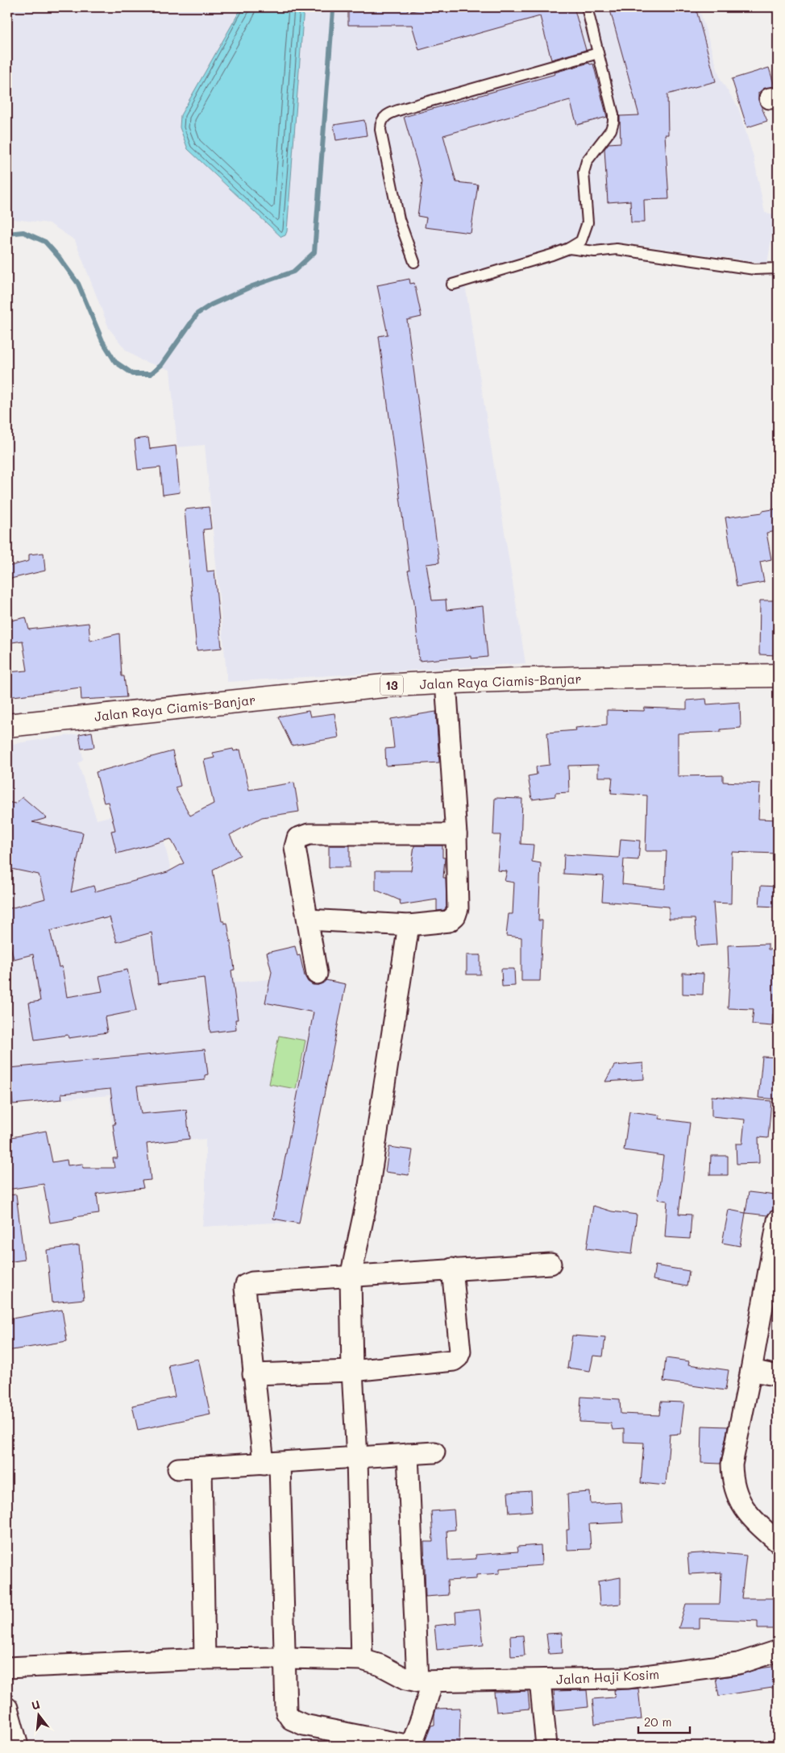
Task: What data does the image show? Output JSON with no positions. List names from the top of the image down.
{
  "streets": {
    "highway": ["Jalan Raya Ciamis-Banjar", "13"],
    "street": ["Jalan Haji Kosim"]
  },
  "scale_bar": "20 m",
  "north": "top"
}
